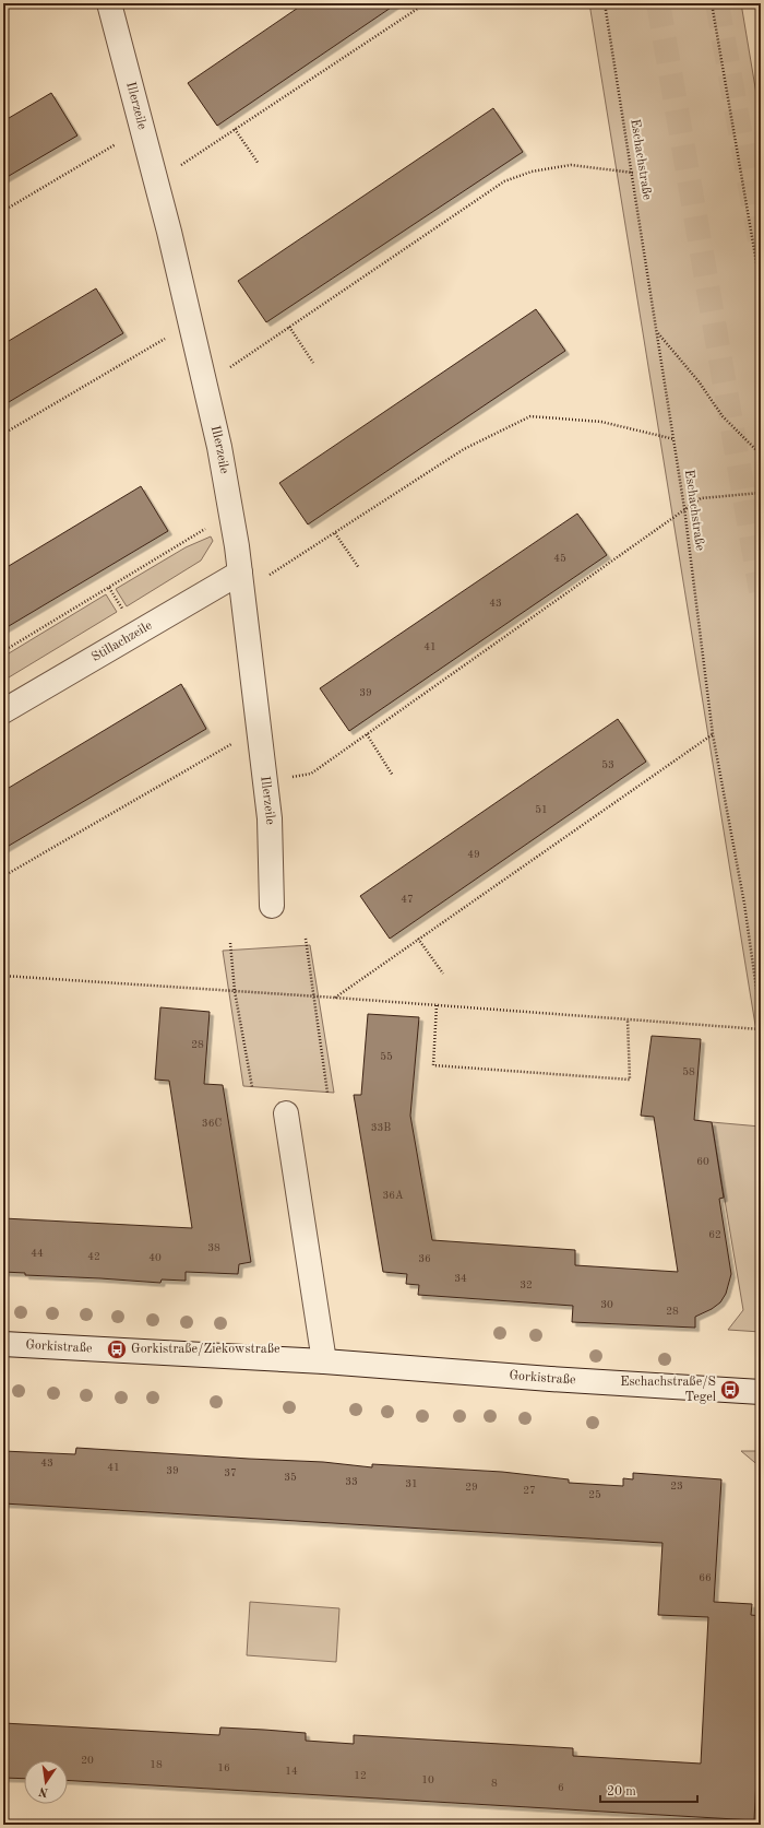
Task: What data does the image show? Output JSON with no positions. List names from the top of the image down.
{
  "streets": {
    "street": ["Illerzeile", "Stillachzeile", "Gorkistraße"],
    "path": ["Eschachstraße"]
  },
  "crossings": [
    ["Illerzeile", "Stillachzeile"]
  ],
  "places": {
    "bus stop": ["Gorkistraße/Ziekowstraße", "Eschachstraße/S Tegel"]
  },
  "house_numbers": [
    "45",
    "43",
    "41",
    "39",
    "53",
    "51",
    "49",
    "47",
    "28",
    "55",
    "58",
    "36C",
    "33B",
    "60",
    "36A",
    "62",
    "38",
    "44",
    "42",
    "40",
    "36",
    "34",
    "32",
    "30",
    "28",
    "43",
    "41",
    "39",
    "37",
    "35",
    "33",
    "31",
    "23",
    "29",
    "27",
    "25",
    "66",
    "20",
    "18",
    "16",
    "14",
    "12",
    "10",
    "8",
    "6"
  ],
  "scale_bar": "20 m",
  "north": "bottom"
}
